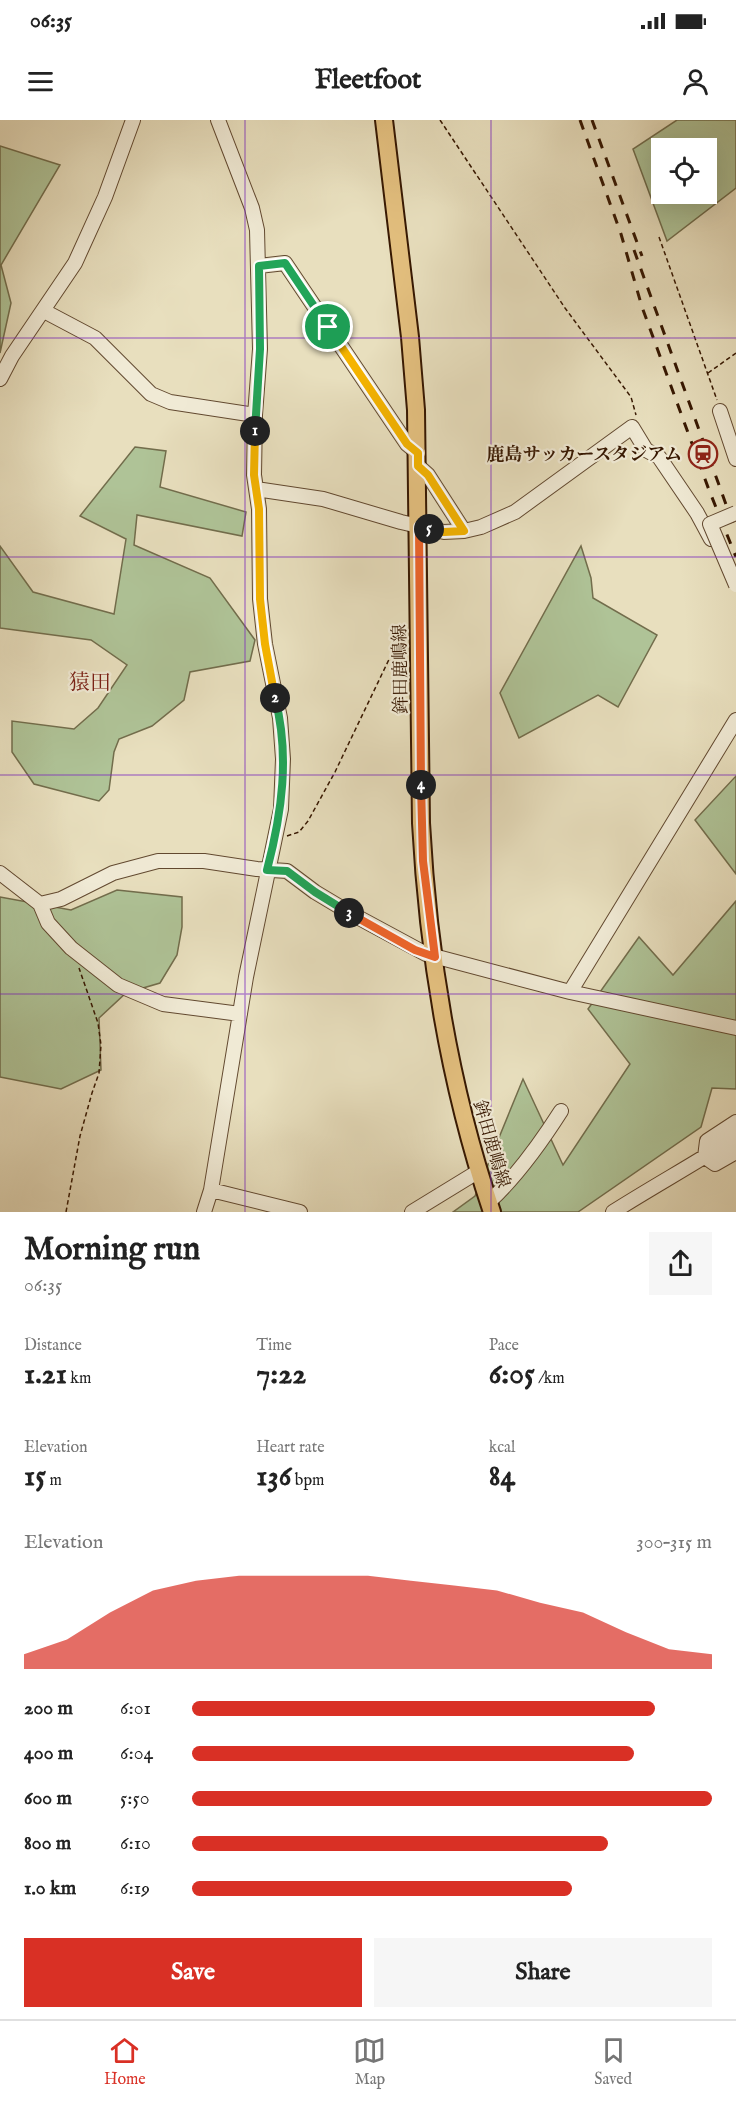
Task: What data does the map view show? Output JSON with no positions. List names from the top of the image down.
{
  "streets": {
    "main road": ["鉾田鹿嶋線"]
  },
  "districts": ["猿田"],
  "places": {
    "station": ["鹿島サッカースタジアム"]
  },
  "page": {
    "status": "06:35",
    "header": "Fleetfoot",
    "pins": [
      "1",
      "5",
      "2",
      "4",
      "3"
    ],
    "heading": ["Morning run", "06:35"],
    "stats": [
      ["Distance", "1.21 km"],
      ["Time", "7:22"],
      ["Pace", "6:05 /km"],
      ["Elevation", "15 m"],
      ["Heart rate", "136 bpm"],
      ["kcal", "84"]
    ],
    "chart": ["Elevation", "300–315 m"],
    "list": [
      {
        "name": "200 m",
        "note": "6:01"
      },
      {
        "name": "400 m",
        "note": "6:04"
      },
      {
        "name": "600 m",
        "note": "5:50"
      },
      {
        "name": "800 m",
        "note": "6:10"
      },
      {
        "name": "1.0 km",
        "note": "6:19"
      }
    ],
    "buttons": ["Save", "Share"],
    "tabs": ["Home", "Map", "Saved"]
  }
}
